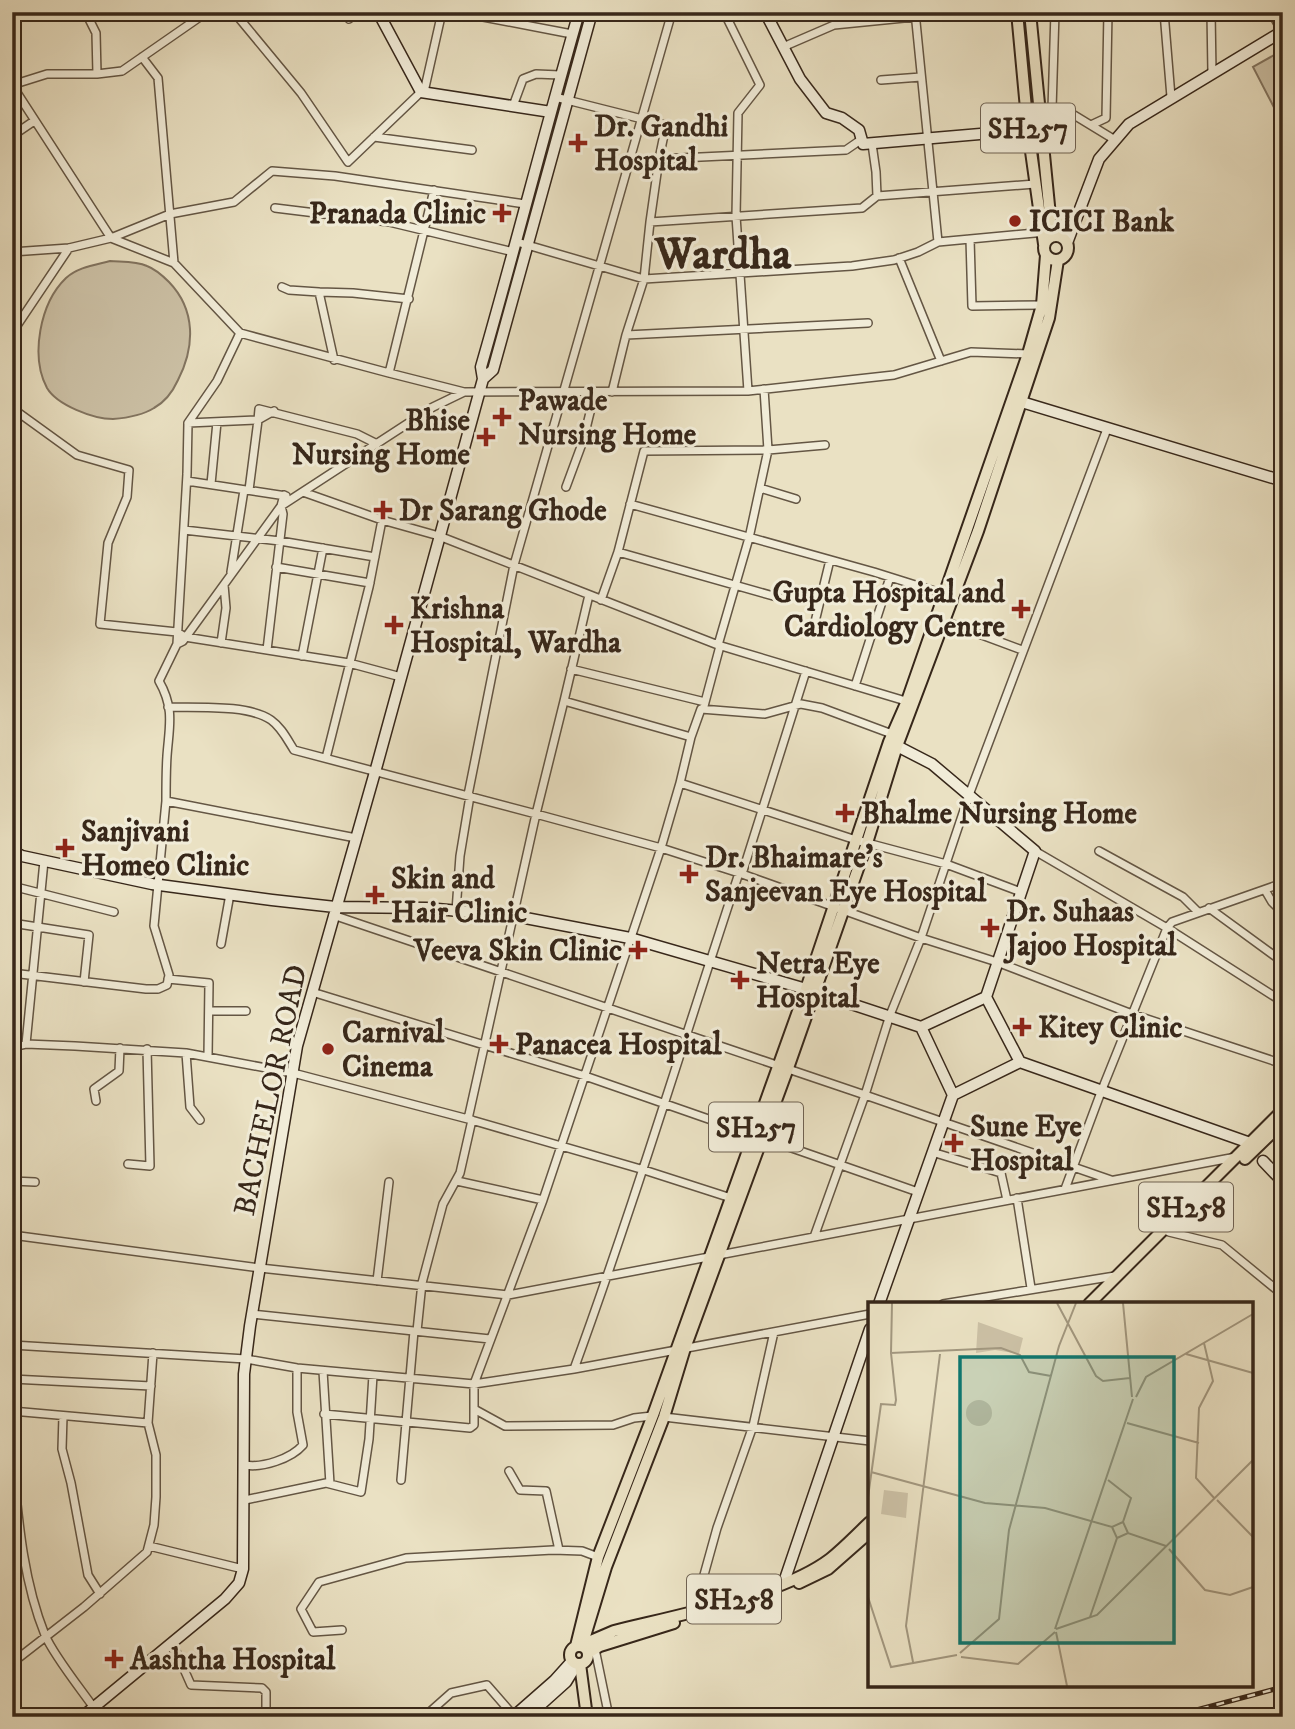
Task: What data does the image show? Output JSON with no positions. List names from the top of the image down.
{
  "streets": {
    "main road": ["SH257", "SH258"],
    "street": ["BACHELOR ROAD"]
  },
  "crossings": [
    ["SH257", "SH258"]
  ],
  "districts": ["Wardha"],
  "places": {
    "health": [
      "Dr. Gandhi Hospital",
      "Pranada Clinic",
      "Pawade Nursing Home",
      "Bhise Nursing Home",
      "Dr Sarang Ghode",
      "Gupta Hospital and Cardiology Centre",
      "Krishna Hospital, Wardha",
      "Bhalme Nursing Home",
      "Sanjivani Homeo Clinic",
      "Dr. Bhaimare's Sanjeevan Eye Hospital",
      "Skin and Hair Clinic",
      "Dr. Suhaas Jajoo Hospital",
      "Veeva Skin Clinic",
      "Netra Eye Hospital",
      "Kitey Clinic",
      "Panacea Hospital",
      "Sune Eye Hospital",
      "Aashtha Hospital"
    ],
    "other": ["ICICI Bank", "Carnival Cinema"]
  }
}
